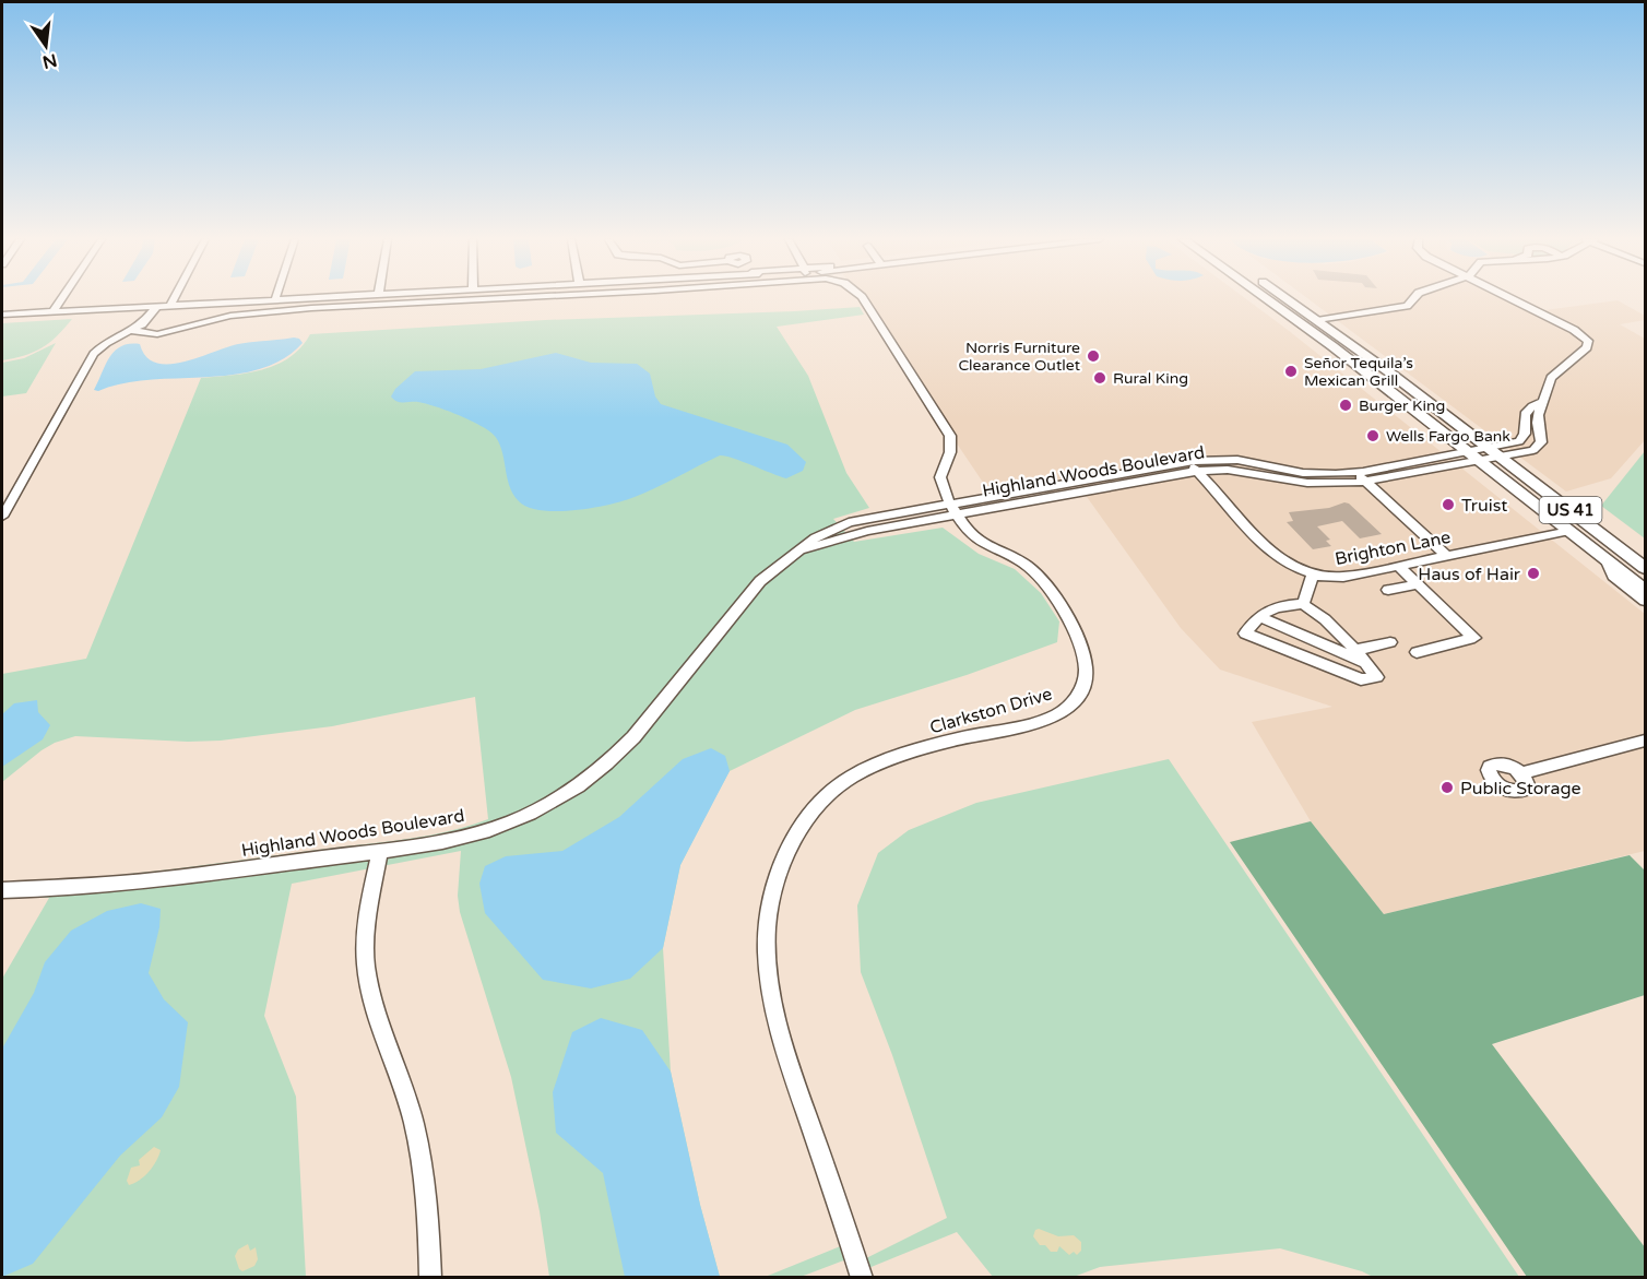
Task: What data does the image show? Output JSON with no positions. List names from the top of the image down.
{
  "streets": {
    "main road": ["US 41"],
    "street": ["Highland Woods Boulevard", "Brighton Lane", "Clarkston Drive"]
  },
  "crossings": [
    ["Highland Woods Boulevard", "US 41"],
    ["Highland Woods Boulevard", "Brighton Lane"],
    ["Highland Woods Boulevard", "Clarkston Drive"],
    ["US 41", "Brighton Lane"]
  ],
  "places": [
    "Norris Furniture Clearance Outlet",
    "Señor Tequila’s Mexican Grill",
    "Rural King",
    "Burger King",
    "Wells Fargo Bank",
    "Truist",
    "Haus of Hair",
    "Public Storage"
  ],
  "north": "bottom"
}
